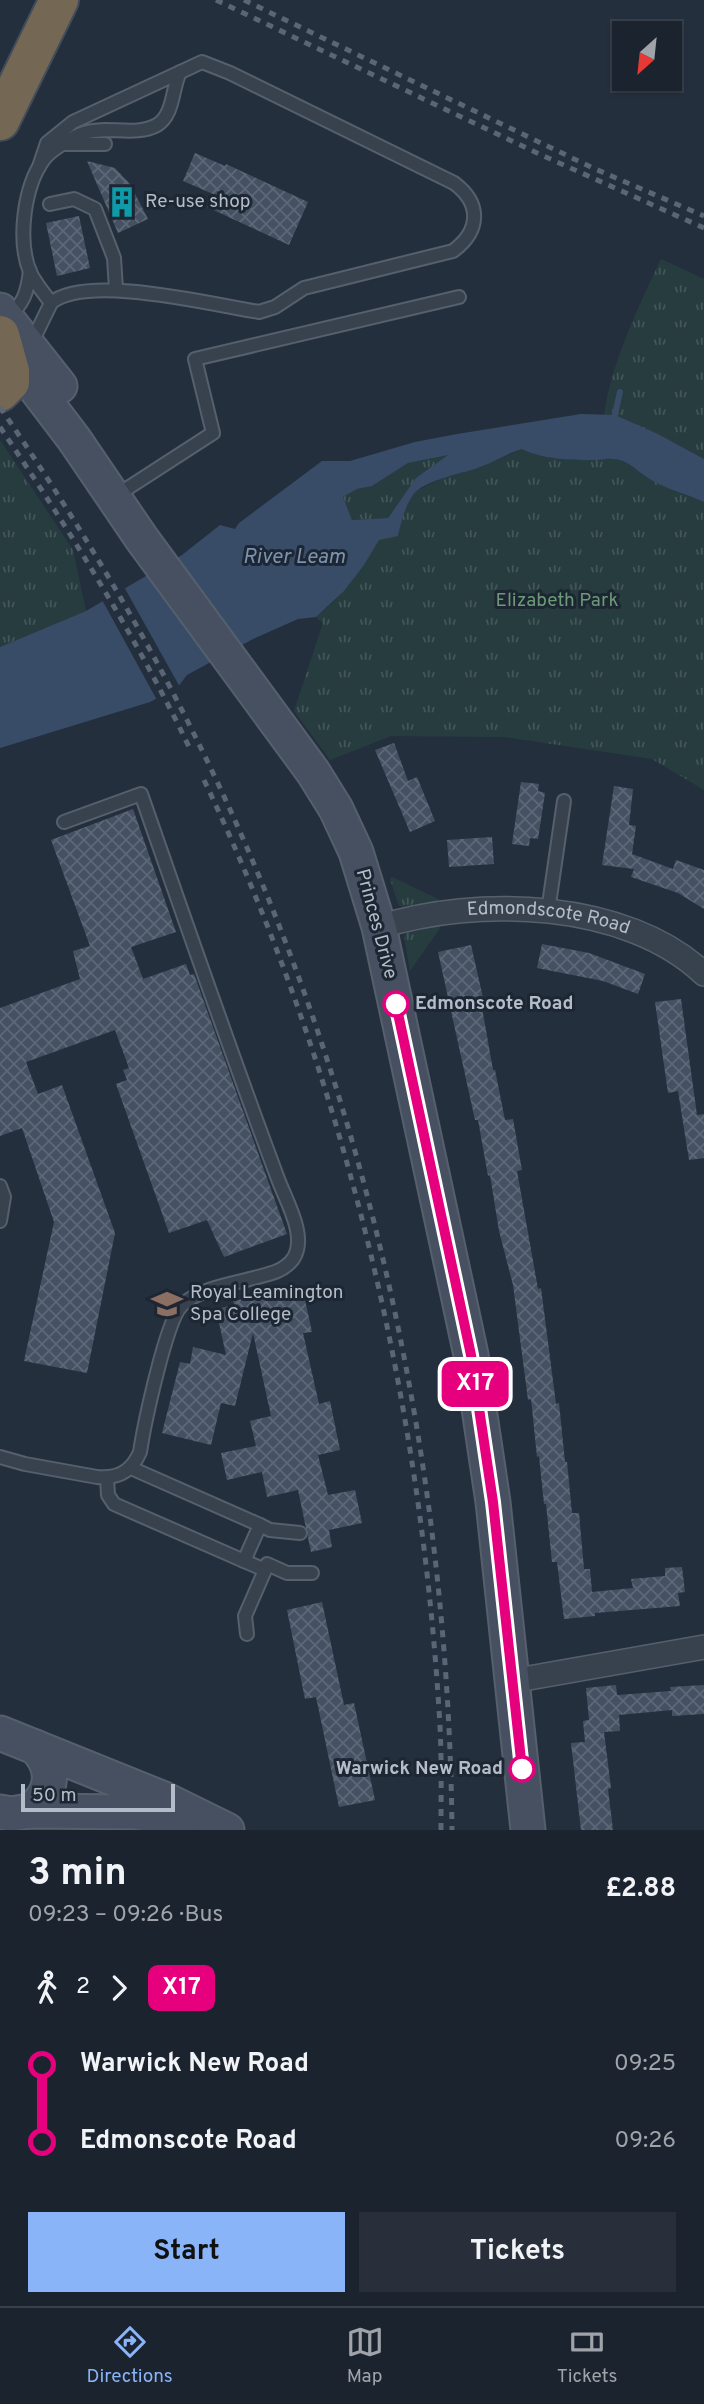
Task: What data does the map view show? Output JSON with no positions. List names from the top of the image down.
{
  "streets": {
    "street": ["Edmondscote Road", "Princes Drive"]
  },
  "crossings": [
    ["Edmondscote Road", "Princes Drive"]
  ],
  "water": ["River Leam"],
  "parks": ["Elizabeth Park"],
  "places": {
    "building": ["Re-use shop"],
    "other": ["Edmonscote Road", "Warwick New Road"],
    "school or university": ["Royal Leamington Spa College"]
  },
  "lines": ["bus line X17"],
  "scale_bar": "50 m",
  "north": "bottom left",
  "page": {
    "on_map": "X17",
    "scale": "50 m",
    "heading": ["3 min", "09:23 – 09:26 · Bus", "£2.88"],
    "legs": ["2", "X17"],
    "list": [
      {
        "name": "Warwick New Road",
        "value": "09:25"
      },
      {
        "name": "Edmonscote Road",
        "value": "09:26"
      }
    ],
    "buttons": ["Start", "Tickets"],
    "tabs": ["Directions", "Map", "Tickets"]
  }
}
